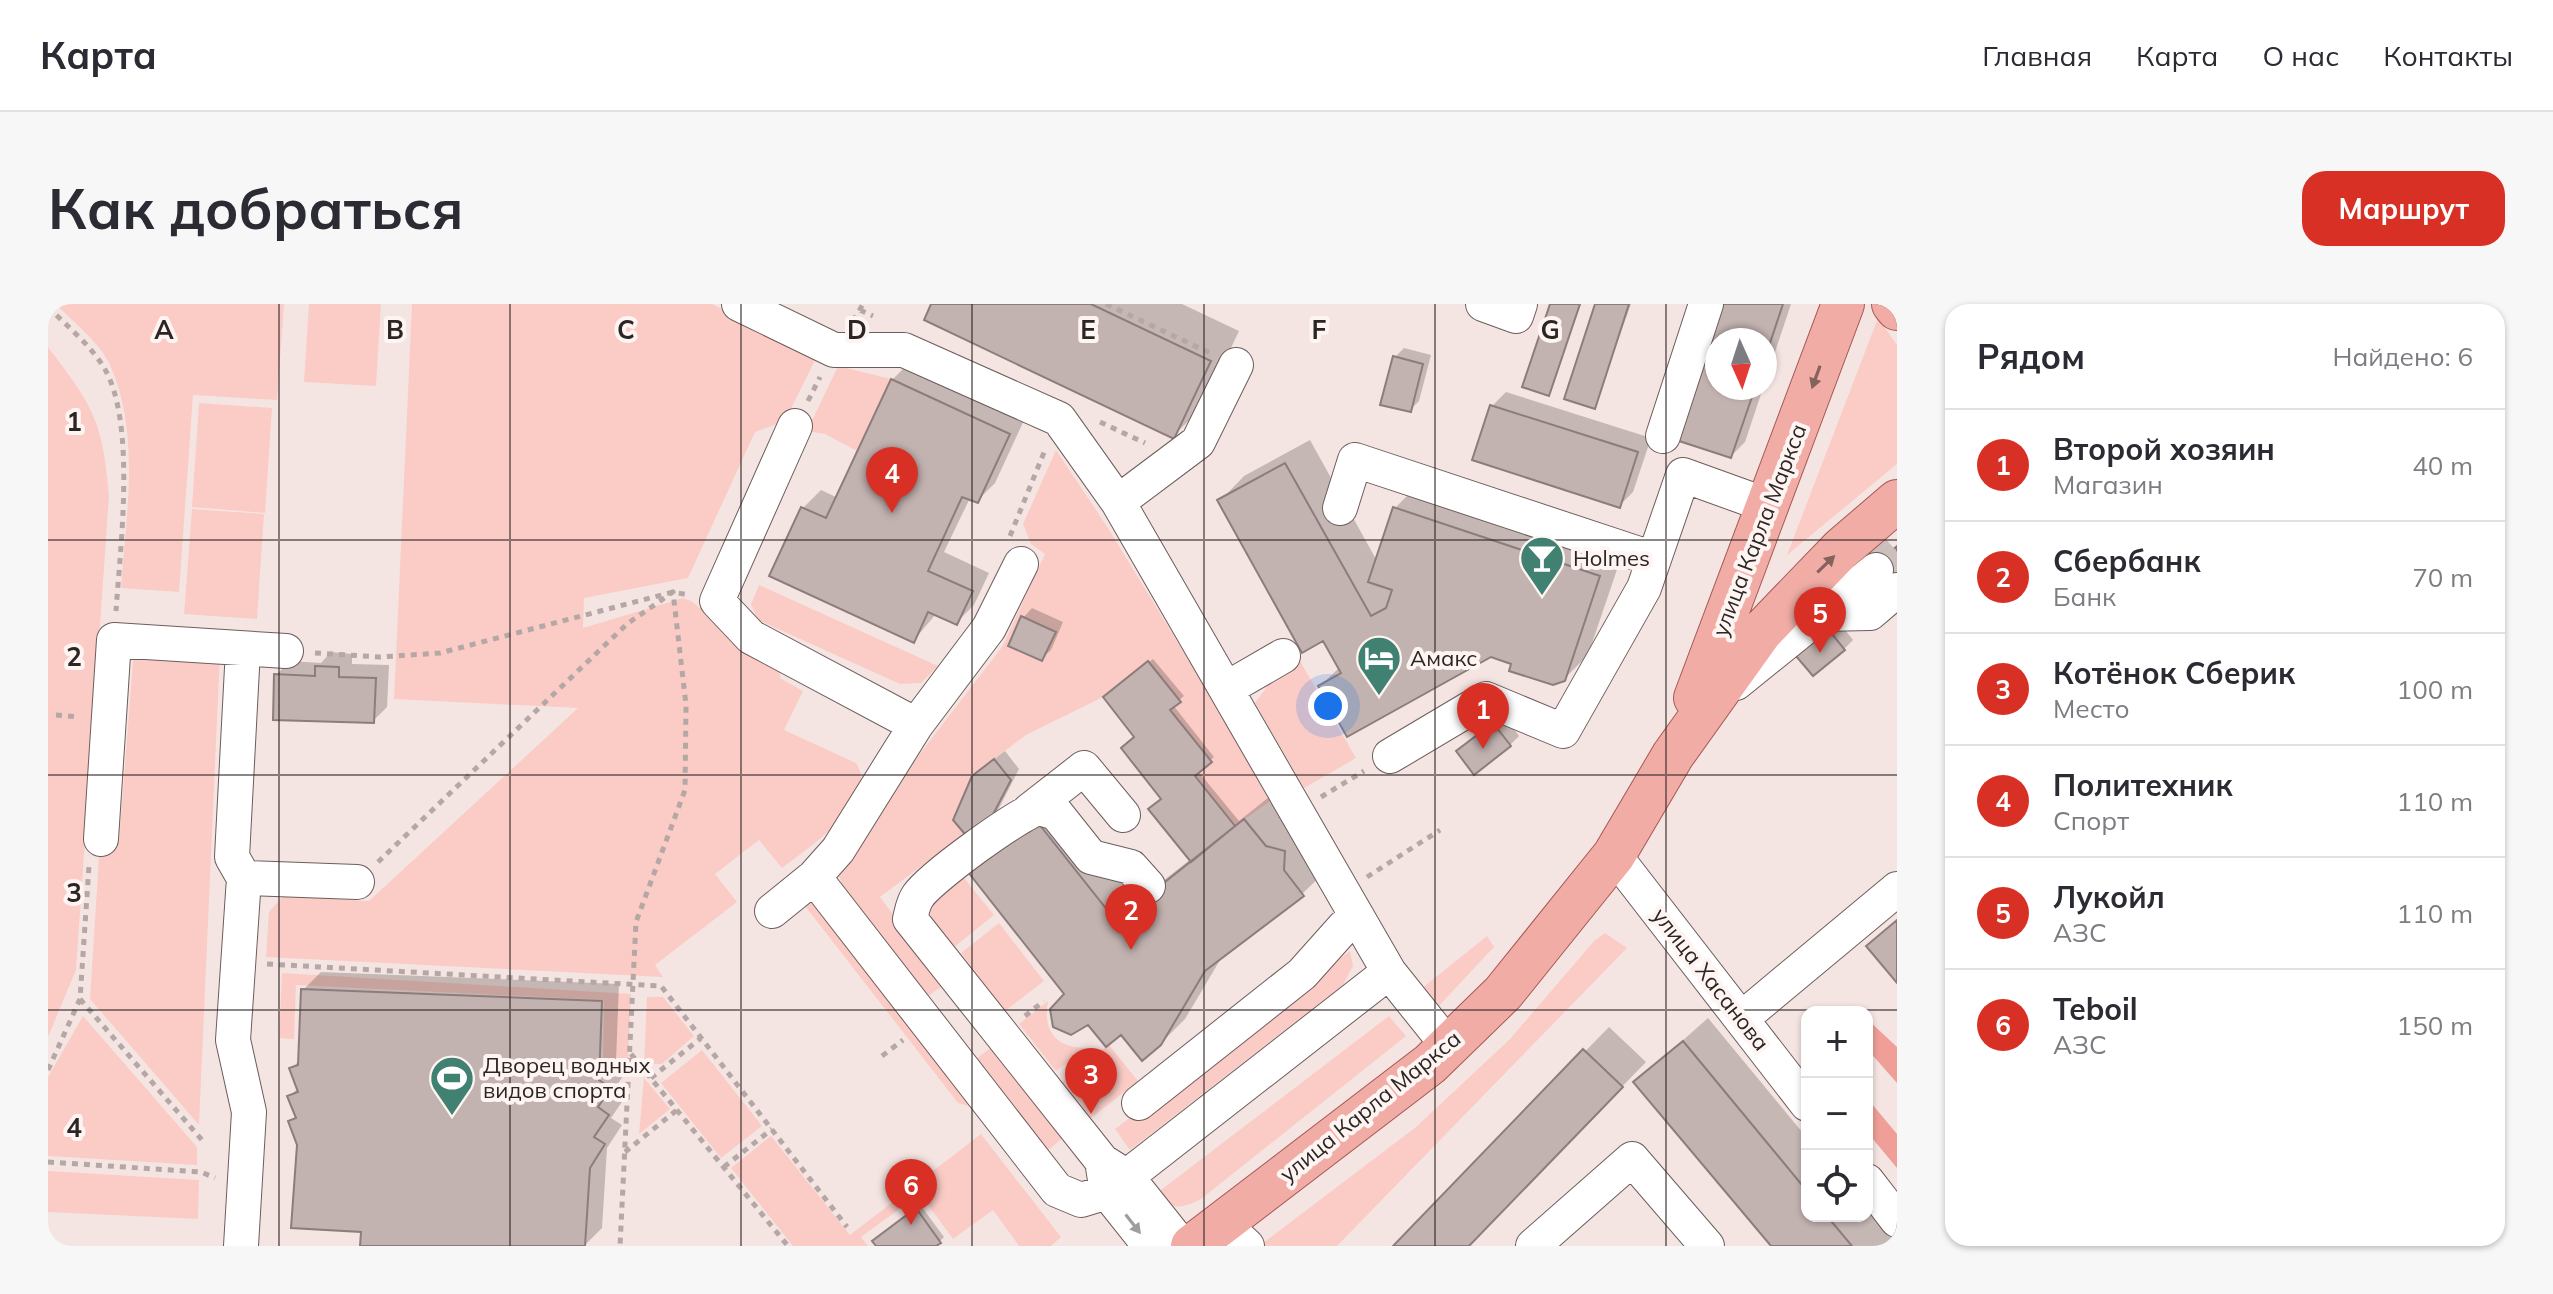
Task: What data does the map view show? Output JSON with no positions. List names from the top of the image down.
{
  "streets": {
    "main road": ["улица Карла Маркса"],
    "street": ["улица Хасанова"]
  },
  "crossings": [
    ["улица Карла Маркса", "улица Хасанова"]
  ],
  "places": {
    "bar": ["Holmes"],
    "hotel": ["Амакс"],
    "sports": ["Дворец водных видов спорта"]
  },
  "north": "bottom",
  "page": {
    "header": "Карта",
    "nav": [
      "Главная",
      "Карта",
      "О нас",
      "Контакты"
    ],
    "buttons": "Маршрут",
    "title": "Как добраться",
    "heading": ["Рядом", "Найдено: 6"],
    "list": [
      {
        "mark": "1",
        "name": "Второй хозяин",
        "note": "Магазин",
        "value": "40 m"
      },
      {
        "mark": "2",
        "name": "Сбербанк",
        "note": "Банк",
        "value": "70 m"
      },
      {
        "mark": "3",
        "name": "Котёнок Сберик",
        "note": "Место",
        "value": "100 m"
      },
      {
        "mark": "4",
        "name": "Политехник",
        "note": "Спорт",
        "value": "110 m"
      },
      {
        "mark": "5",
        "name": "Лукойл",
        "note": "АЗС",
        "value": "110 m"
      },
      {
        "mark": "6",
        "name": "Teboil",
        "note": "АЗС",
        "value": "150 m"
      }
    ],
    "pins": [
      "4",
      "5",
      "1",
      "2",
      "3",
      "6"
    ],
    "map_buttons": ["+", "−"]
  },
  "grid": {
    "columns": [
      "A",
      "B",
      "C",
      "D",
      "E",
      "F",
      "G"
    ],
    "rows": [
      "1",
      "2",
      "3",
      "4"
    ]
  }
}
